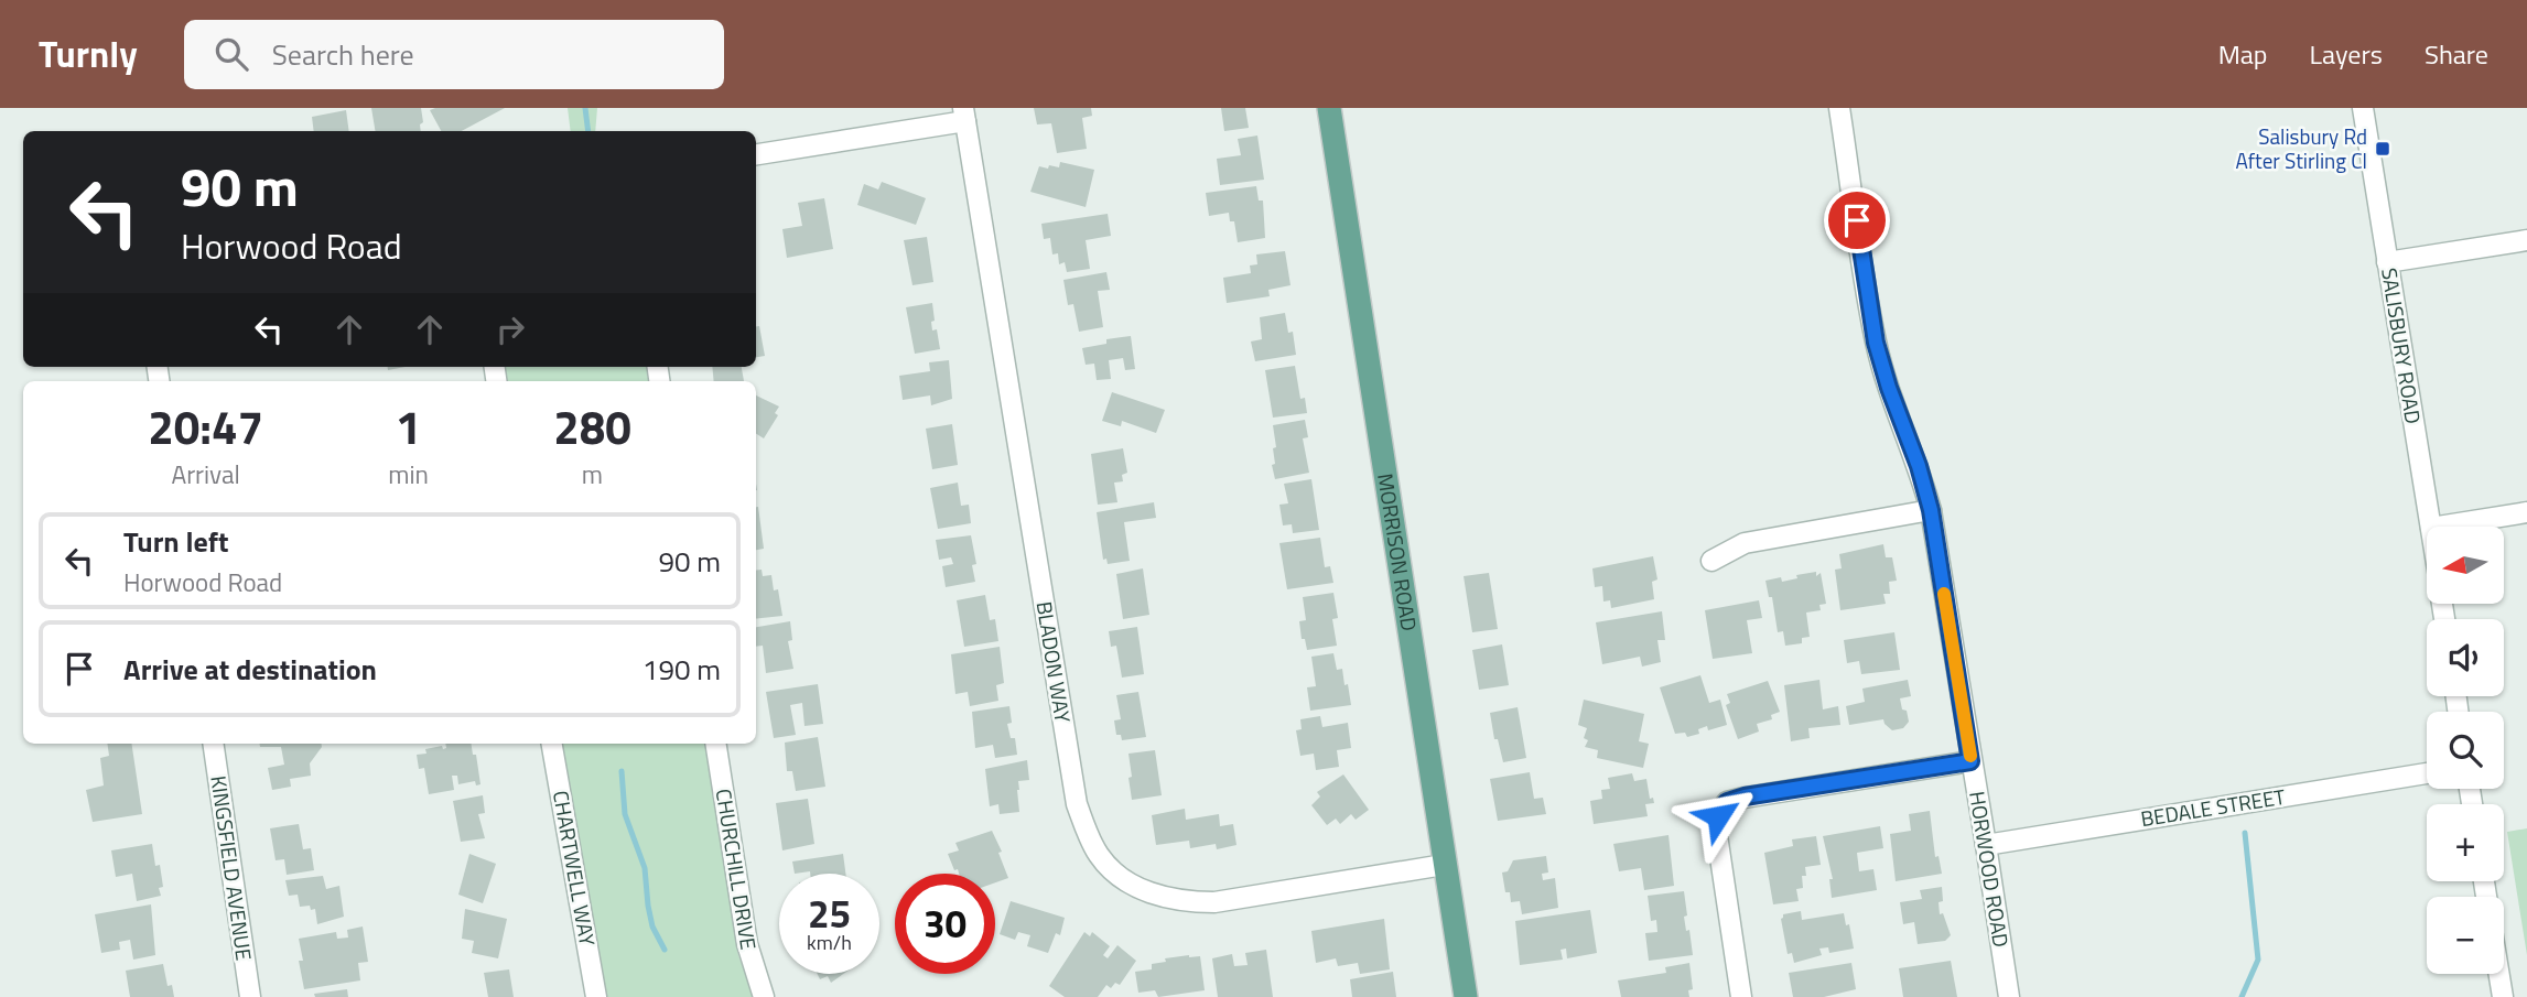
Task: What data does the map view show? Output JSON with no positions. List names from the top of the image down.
{
  "streets": {
    "main road": ["MORRISON ROAD"],
    "street": [
      "SALISBURY ROAD",
      "BLADON WAY",
      "BEDALE STREET",
      "KINGSFIELD AVENUE",
      "CHARTWELL WAY",
      "CHURCHILL DRIVE",
      "HORWOOD ROAD"
    ]
  },
  "crossings": [
    ["MORRISON ROAD", "BLADON WAY"],
    ["BEDALE STREET", "HORWOOD ROAD"]
  ],
  "places": {
    "transit": ["Salisbury Rd After Stirling Cl"]
  },
  "north": "left",
  "page": {
    "header": "Turnly",
    "search": "Search here",
    "nav": ["Map", "Layers", "Share"],
    "turn": ["90 m", "Horwood Road"],
    "eta": [
      "20:47",
      "Arrival",
      "1",
      "min",
      "280",
      "m"
    ],
    "list": [
      {
        "name": "Turn left",
        "note": "Horwood Road",
        "value": "90 m"
      },
      {
        "name": "Arrive at destination",
        "value": "190 m"
      }
    ],
    "map_buttons": ["+", "−"],
    "speed": "25 km/h",
    "limit": "30"
  }
}
